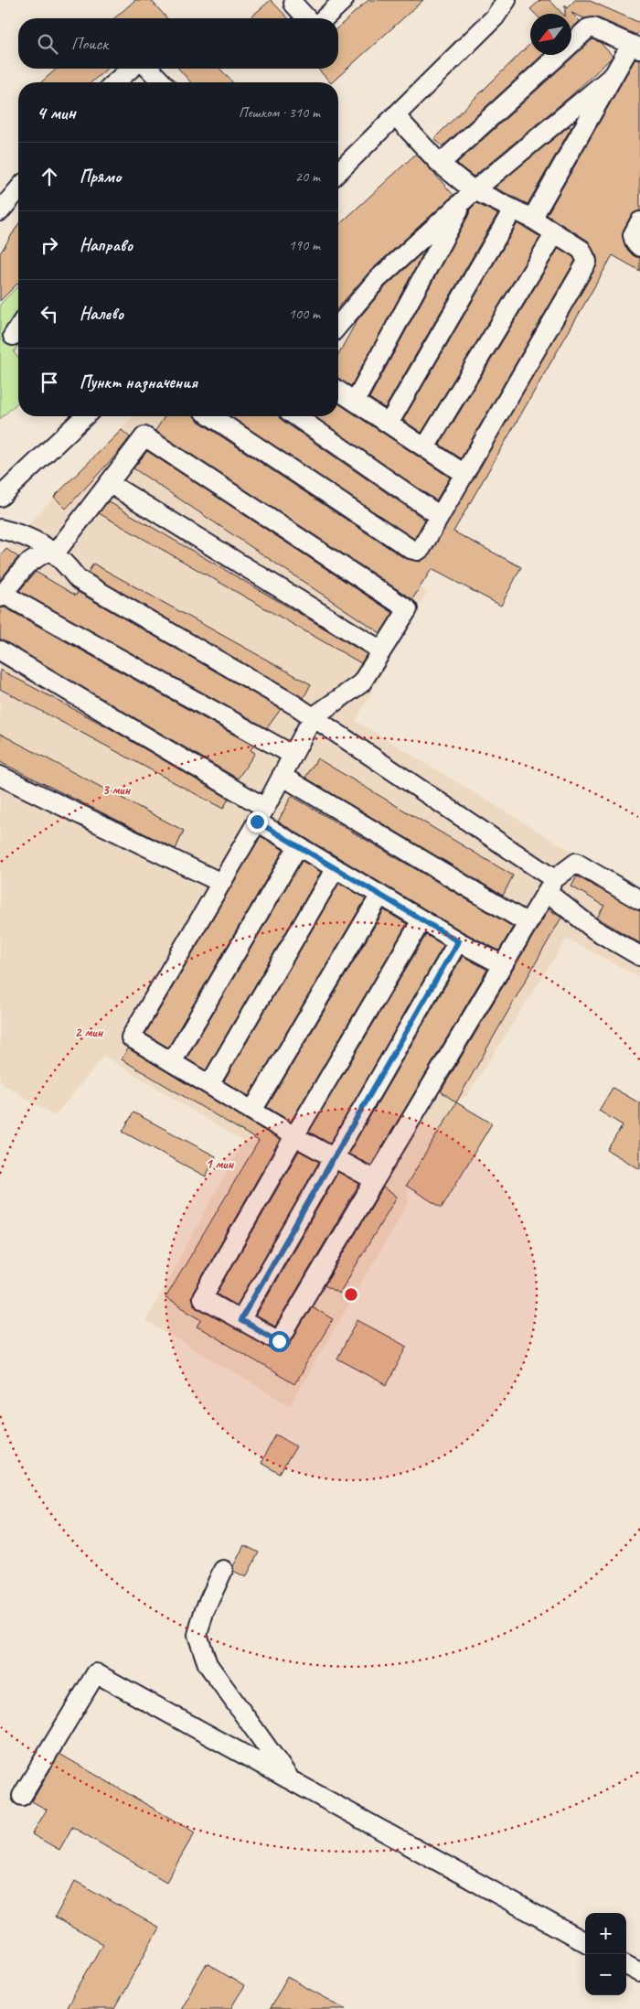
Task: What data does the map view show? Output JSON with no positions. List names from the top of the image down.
{
  "north": "bottom left",
  "page": {
    "search": "Поиск",
    "heading": ["4 мин", "Пешком · 310 m"],
    "list": [
      ["Прямо", "20 m"],
      ["Направо", "190 m"],
      ["Налево", "100 m"],
      "Пункт назначения"
    ],
    "map_buttons": ["+", "−"]
  },
  "rings": ["3 мин", "2 мин", "1 мин"]
}
